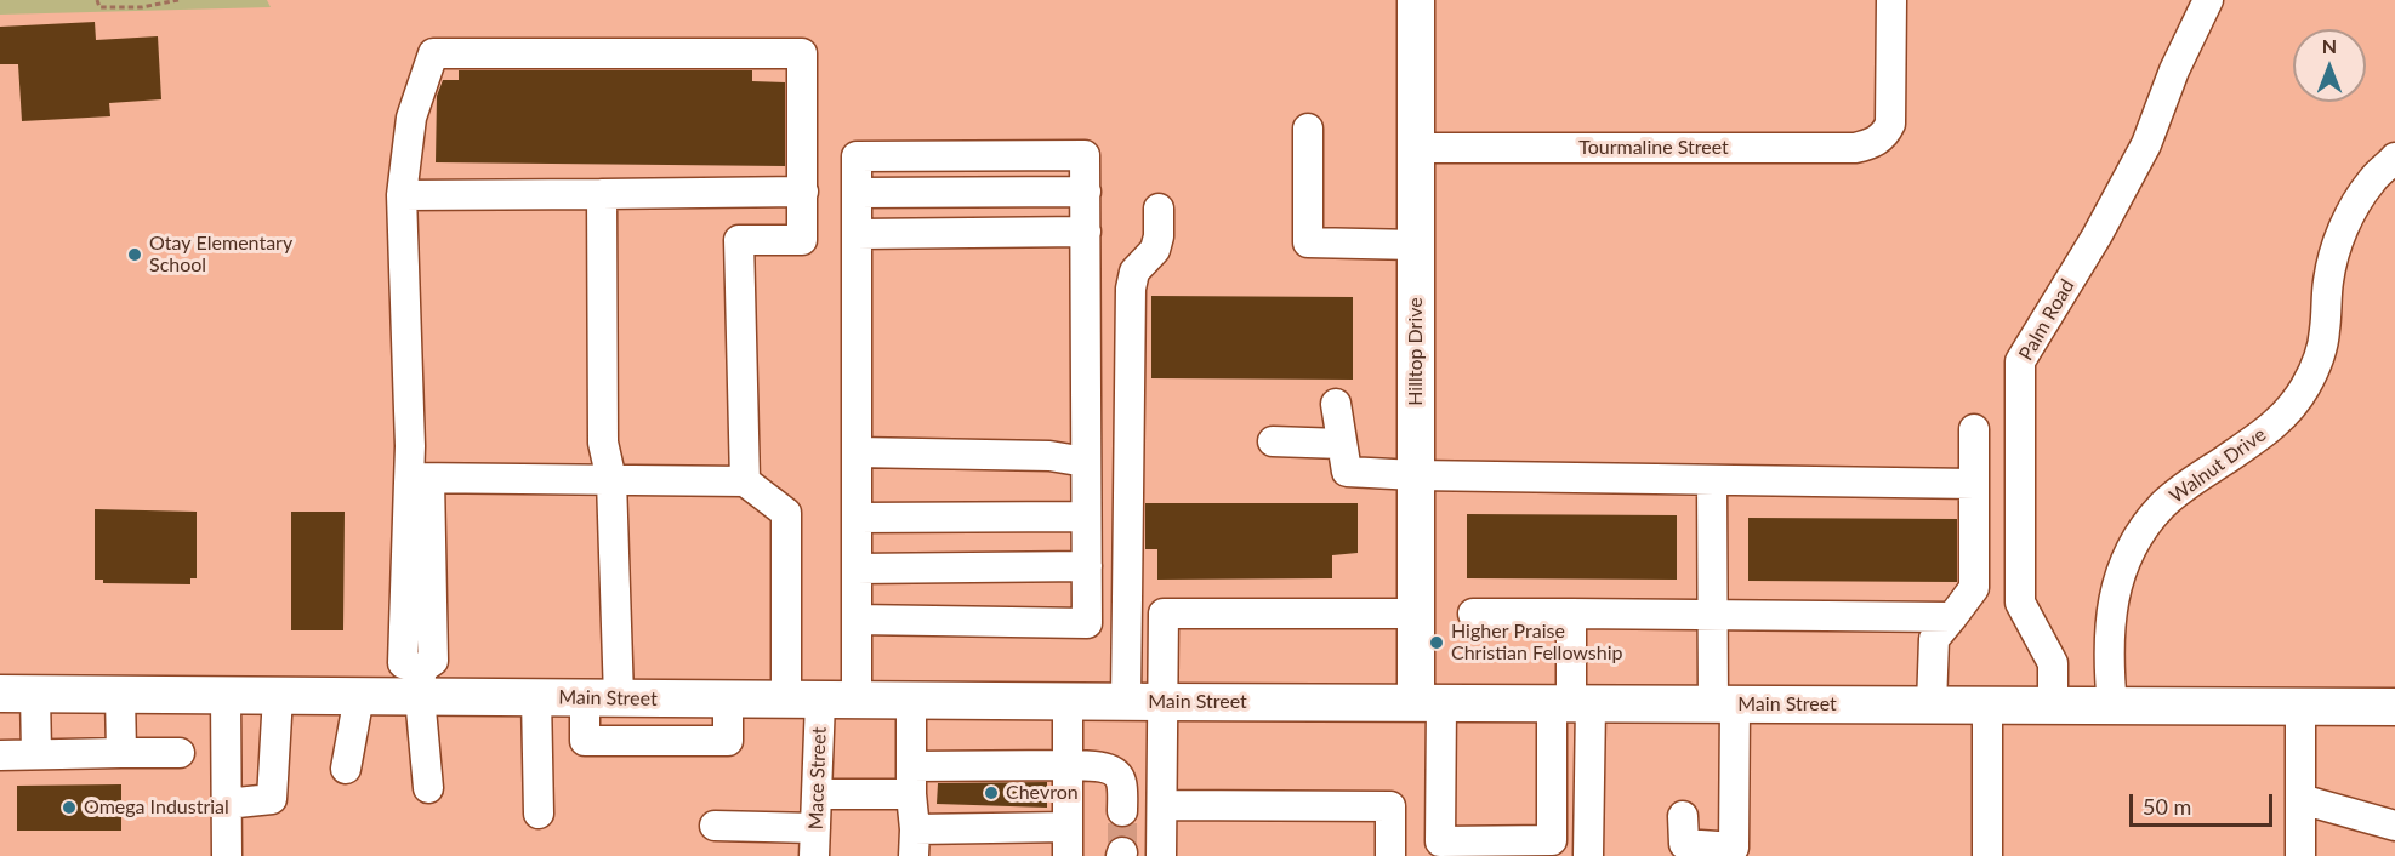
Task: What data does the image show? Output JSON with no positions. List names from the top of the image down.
{
  "streets": {
    "main road": ["Hilltop Drive", "Main Street"],
    "street": [
      "Tourmaline Street",
      "Palm Road",
      "Walnut Drive",
      "Mace Street"
    ]
  },
  "crossings": [
    ["Tourmaline Street", "Hilltop Drive"],
    ["Palm Road", "Main Street"],
    ["Hilltop Drive", "Main Street"],
    ["Walnut Drive", "Main Street"],
    ["Main Street", "Mace Street"]
  ],
  "places": [
    "Otay Elementary School",
    "Higher Praise Christian Fellowship",
    "Chevron",
    "Omega Industrial"
  ],
  "scale_bar": "50 m",
  "north": "top"
}
